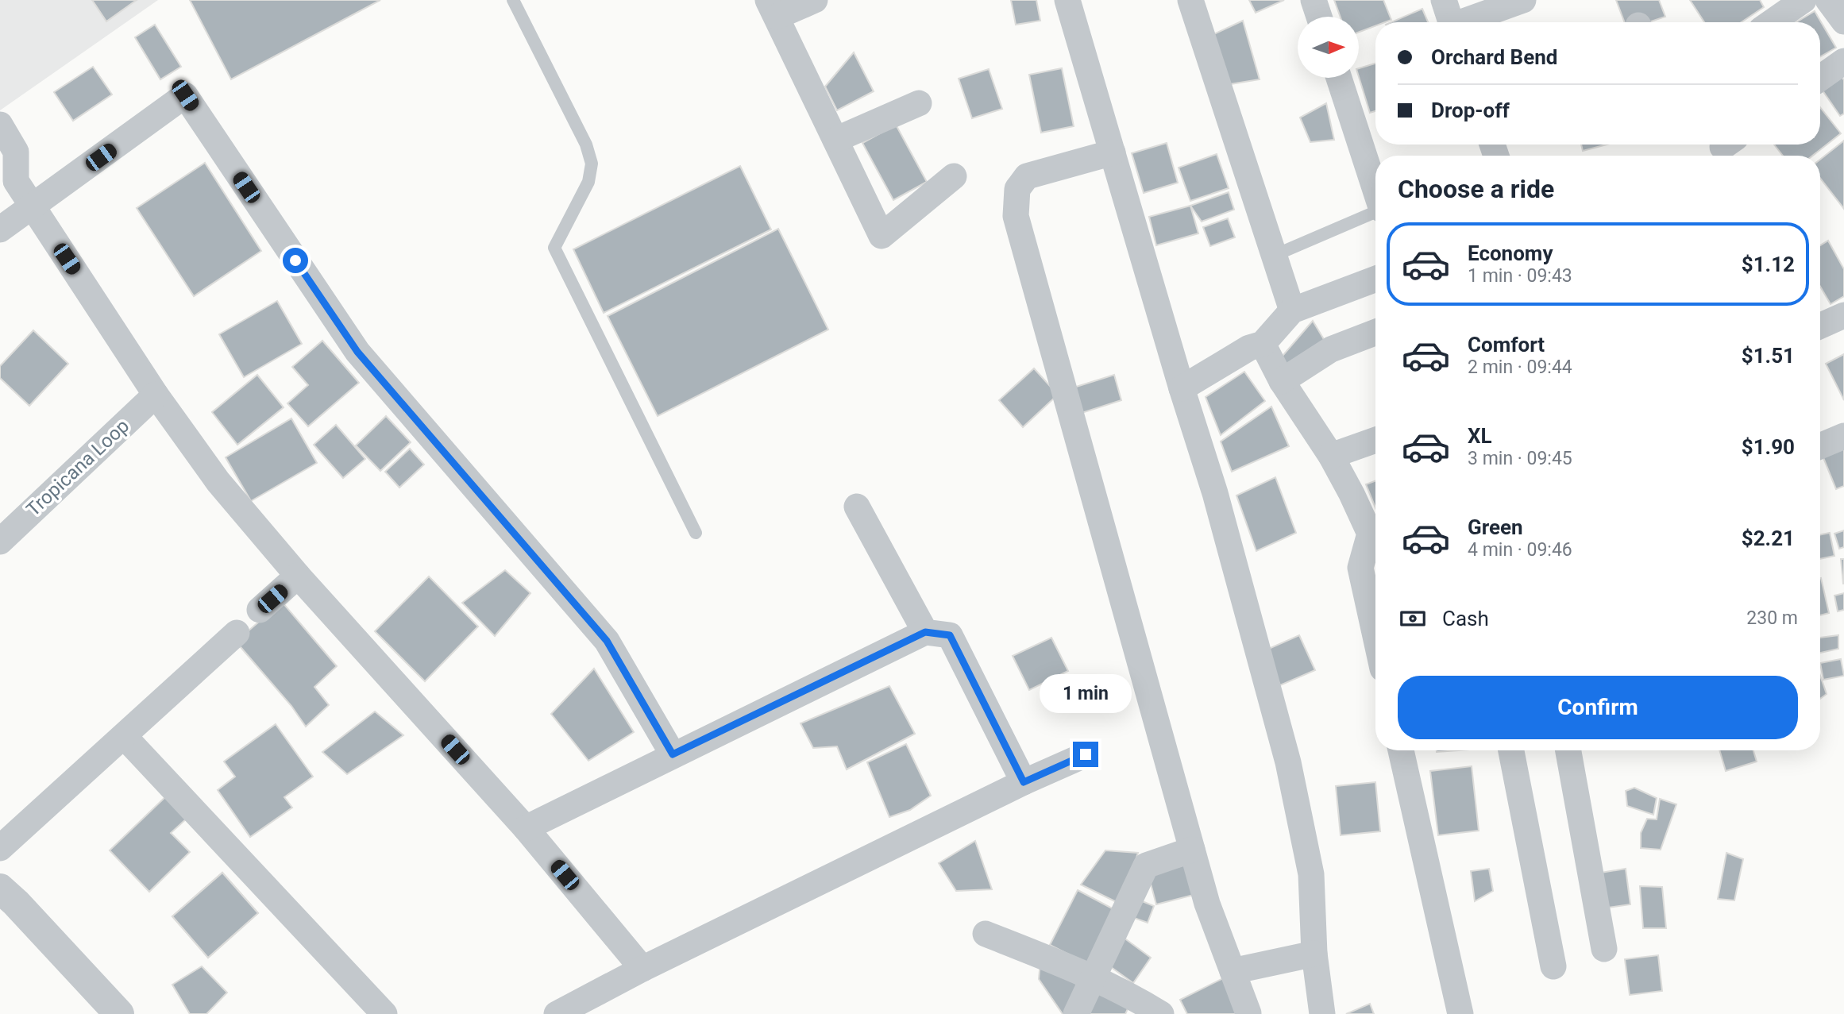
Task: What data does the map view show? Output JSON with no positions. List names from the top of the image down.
{
  "streets": {
    "street": ["Tropicana Loop"]
  },
  "north": "right",
  "page": {
    "banner": ["Orchard Bend", "Drop-off"],
    "heading": "Choose a ride",
    "list": [
      {
        "name": "Economy",
        "note": "1 min · 09:43",
        "value": "$1.12"
      },
      {
        "name": "Comfort",
        "note": "2 min · 09:44",
        "value": "$1.51"
      },
      {
        "name": "XL",
        "note": "3 min · 09:45",
        "value": "$1.90"
      },
      {
        "name": "Green",
        "note": "4 min · 09:46",
        "value": "$2.21"
      }
    ],
    "pay": ["Cash", "230 m"],
    "buttons": "Confirm",
    "bubble": "1 min"
  }
}
